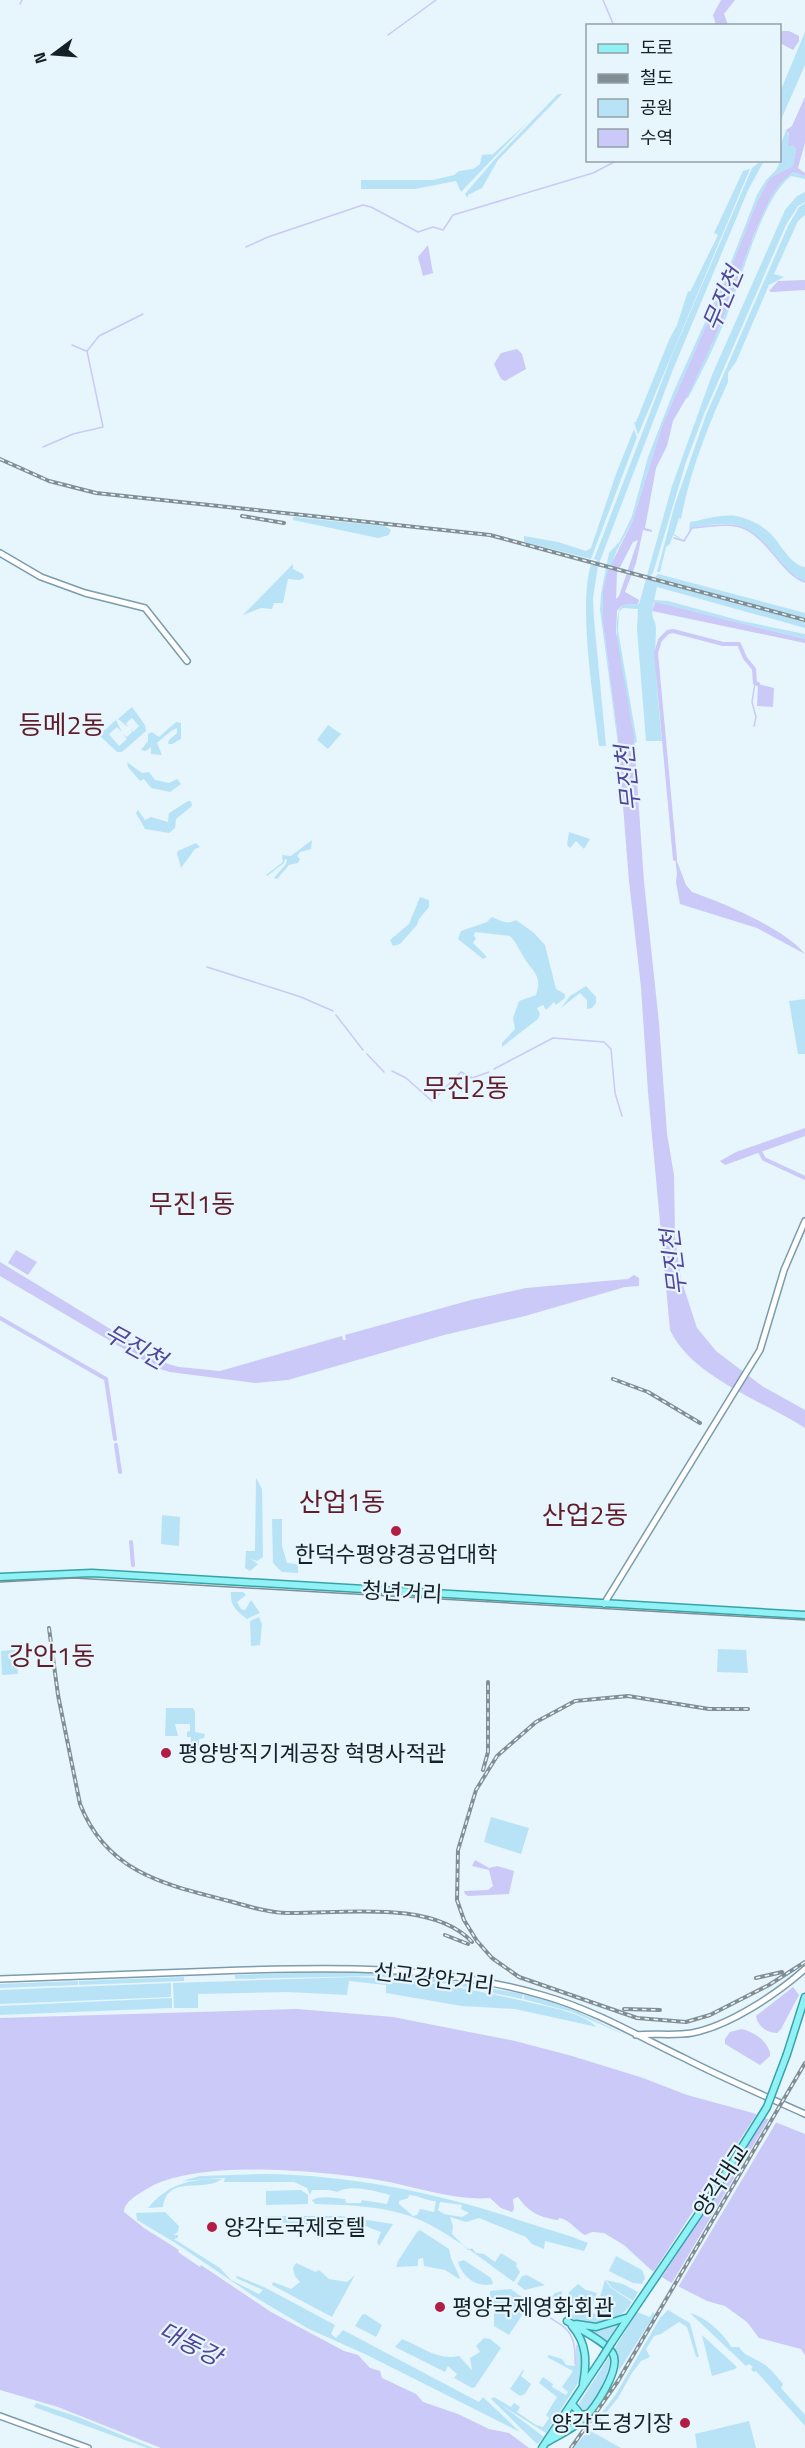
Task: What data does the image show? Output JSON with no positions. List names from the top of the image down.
{
  "streets": {
    "main road": ["청년거리", "선교강안거리", "양각대교"]
  },
  "districts": [
    "등메2동",
    "무진2동",
    "무진1동",
    "산업1동",
    "산업2동",
    "강안1동"
  ],
  "water": ["무진천", "대동강"],
  "places": [
    "한덕수평양경공업대학",
    "평양방직기계공장 혁명사적관",
    "양각도국제호텔",
    "평양국제영화회관",
    "양각도경기장"
  ],
  "legend": [
    "도로",
    "철도",
    "공원",
    "수역"
  ],
  "north": "left"
}
